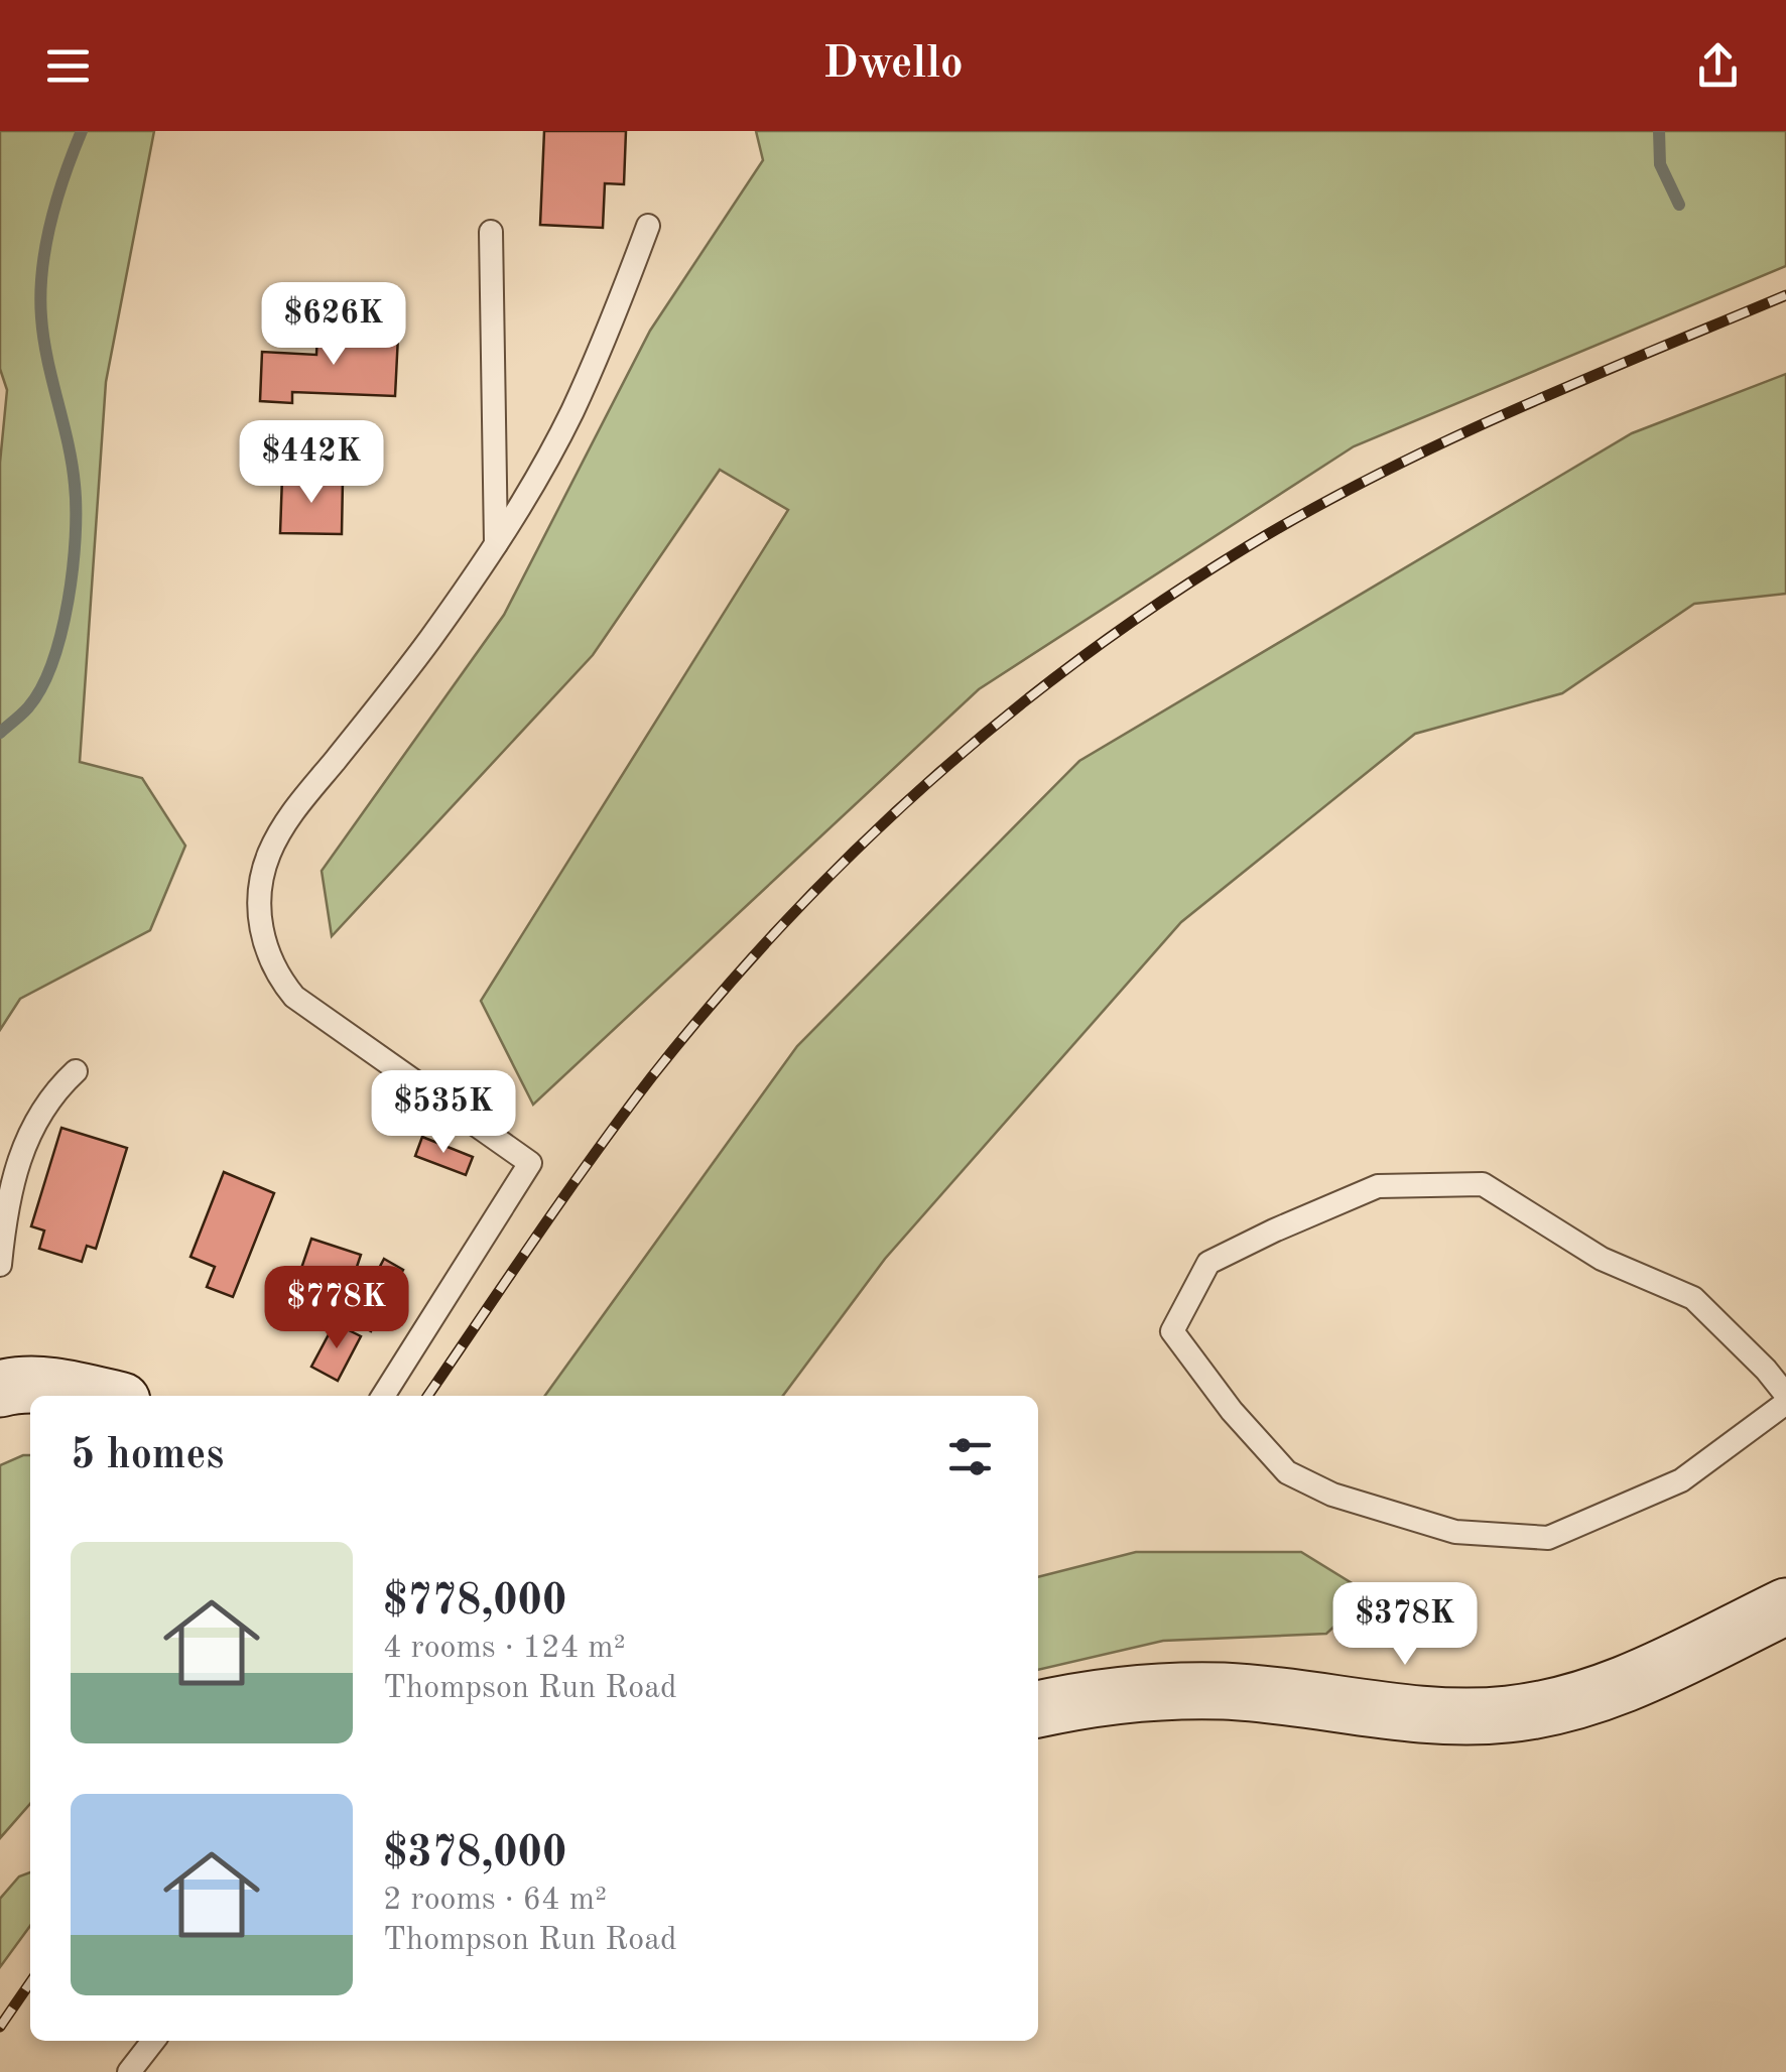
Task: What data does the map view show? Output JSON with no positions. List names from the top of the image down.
{
  "page": {
    "header": "Dwello",
    "price": [
      "$626K",
      "$442K",
      "$535K",
      "$778K",
      "$378K"
    ],
    "heading": "5 homes",
    "list": [
      {
        "name": "$778,000",
        "note": "4 rooms · 124 m² · Thompson Run Road"
      },
      {
        "name": "$378,000",
        "note": "2 rooms · 64 m² · Thompson Run Road"
      }
    ]
  }
}
